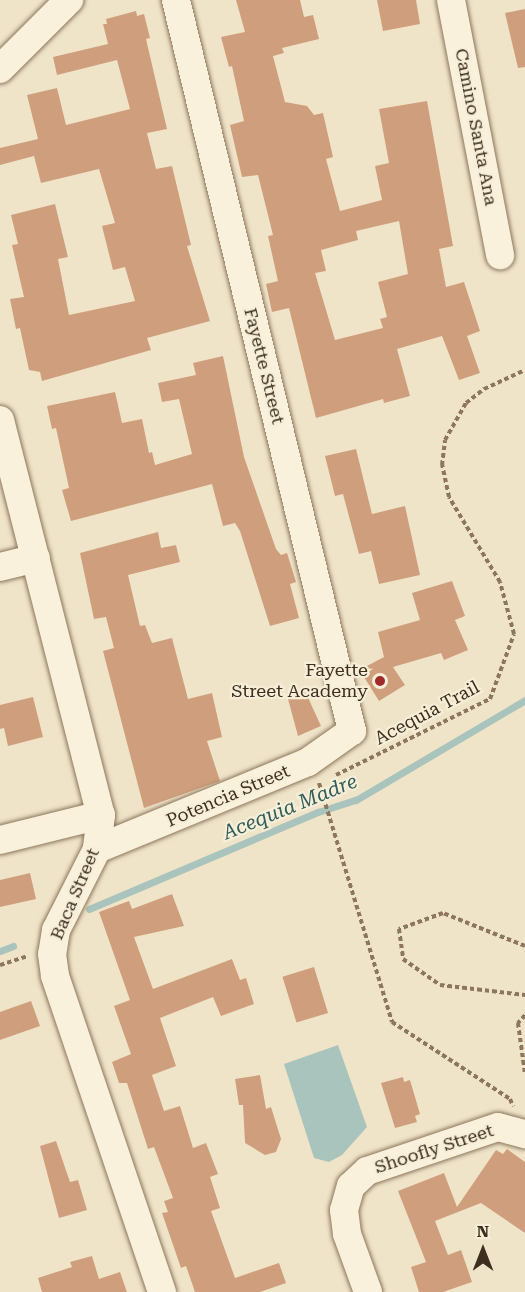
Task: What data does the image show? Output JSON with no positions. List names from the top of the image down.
{
  "streets": {
    "street": [
      "Camino Santa Ana",
      "Fayette Street",
      "Potencia Street",
      "Baca Street",
      "Shoofly Street"
    ],
    "path": ["Acequia Trail"]
  },
  "crossings": [
    ["Fayette Street", "Potencia Street"],
    ["Potencia Street", "Baca Street"]
  ],
  "water": ["Acequia Madre"],
  "places": ["Fayette Street Academy"],
  "north": "top"
}
